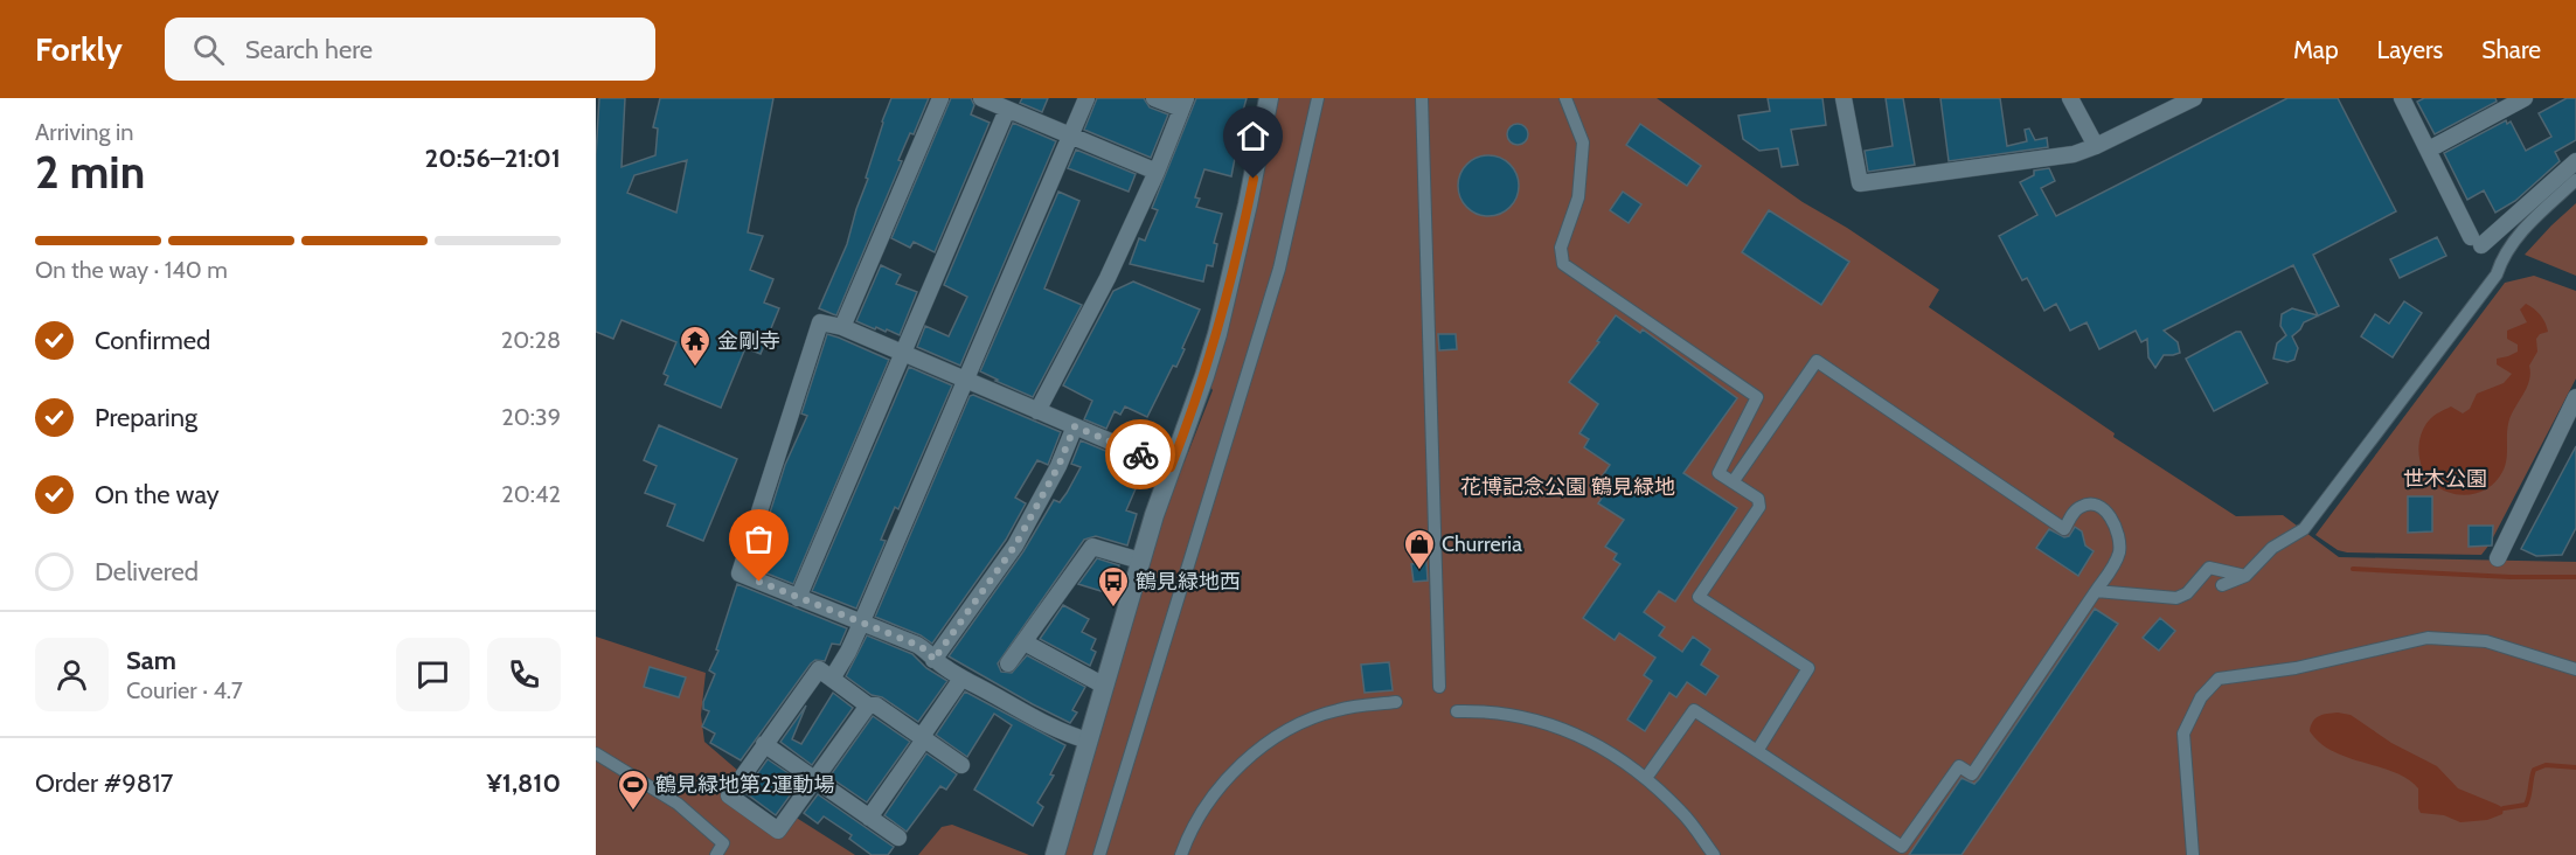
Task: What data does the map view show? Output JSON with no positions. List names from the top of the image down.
{
  "parks": ["世木公園", "花博記念公園 鶴見緑地"],
  "places": {
    "temple": ["金剛寺"],
    "shop": ["Churreria"],
    "bus stop": ["鶴見緑地西"],
    "sports": ["鶴見緑地第2運動場"]
  },
  "page": {
    "header": "Forkly",
    "search": "Search here",
    "nav": ["Map", "Layers", "Share"],
    "heading": ["2 min", "Arriving in", "20:56–21:01"],
    "panel": [
      "Sam",
      "Courier · 4.7",
      "Order #9817",
      "¥1,810"
    ],
    "bar": "On the way · 140 m",
    "list": [
      ["Confirmed", "20:28"],
      ["Preparing", "20:39"],
      ["On the way", "20:42"],
      "Delivered"
    ]
  }
}
